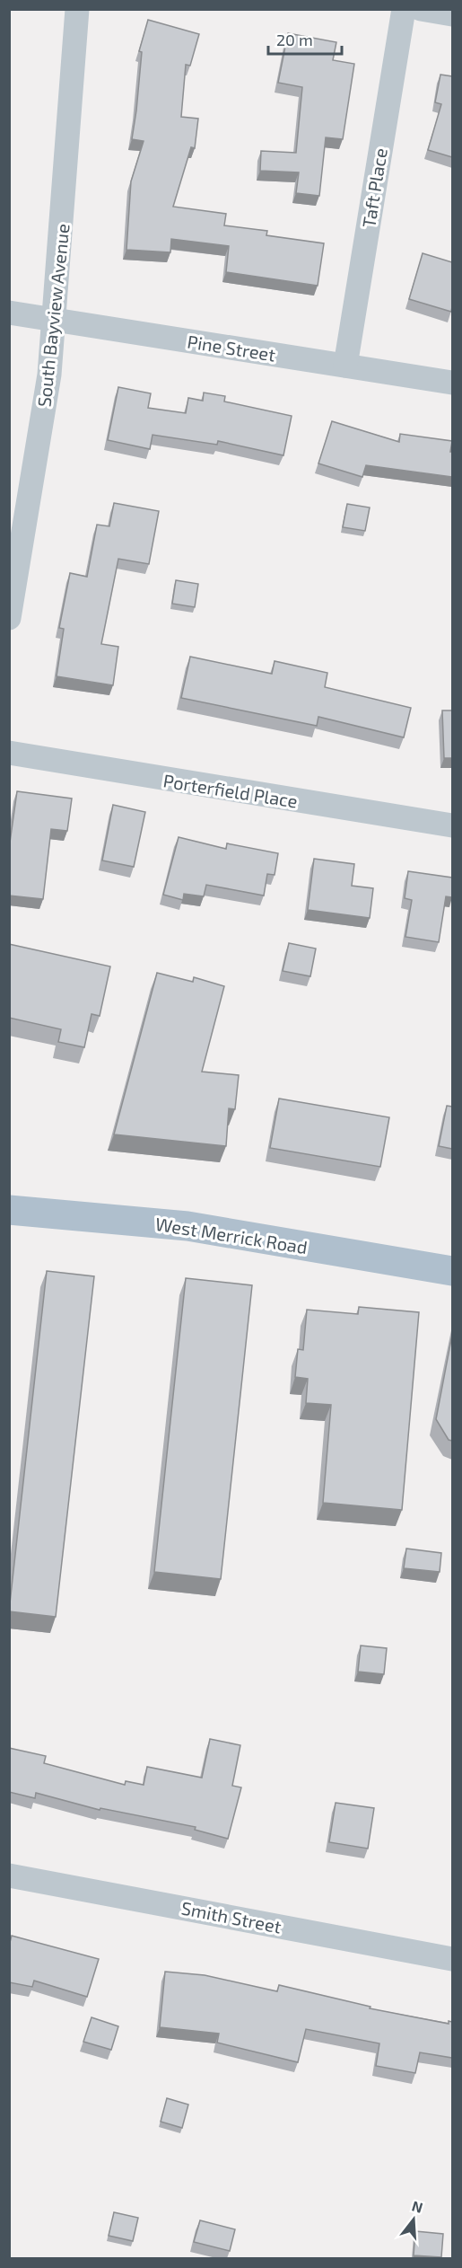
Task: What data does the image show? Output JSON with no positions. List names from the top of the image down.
{
  "streets": {
    "main road": ["West Merrick Road"],
    "street": [
      "Taft Place",
      "South Bayview Avenue",
      "Pine Street",
      "Porterfield Place",
      "Smith Street"
    ]
  },
  "crossings": [
    ["Taft Place", "Pine Street"],
    ["South Bayview Avenue", "Pine Street"]
  ],
  "scale_bar": "20 m",
  "north": "top"
}
